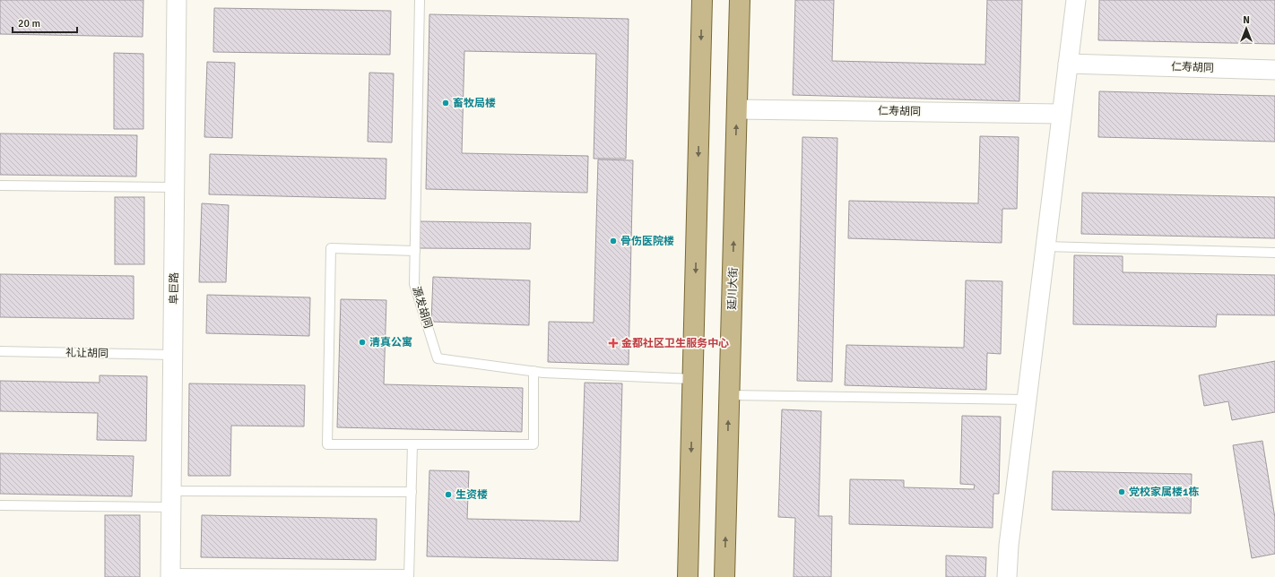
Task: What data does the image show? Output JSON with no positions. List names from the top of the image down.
{
  "streets": {
    "main road": ["延川大街"],
    "street": ["仁寿胡同", "阜巨路"],
    "lane": ["源发胡同", "礼让胡同"]
  },
  "crossings": [
    ["仁寿胡同", "延川大街"],
    ["阜巨路", "礼让胡同"]
  ],
  "places": {
    "other": [
      "畜牧局楼",
      "骨伤医院楼",
      "清真公寓",
      "党校家属楼1栋",
      "生资楼"
    ],
    "health": ["金都社区卫生服务中心"]
  },
  "scale_bar": "20 m",
  "north": "top"
}
